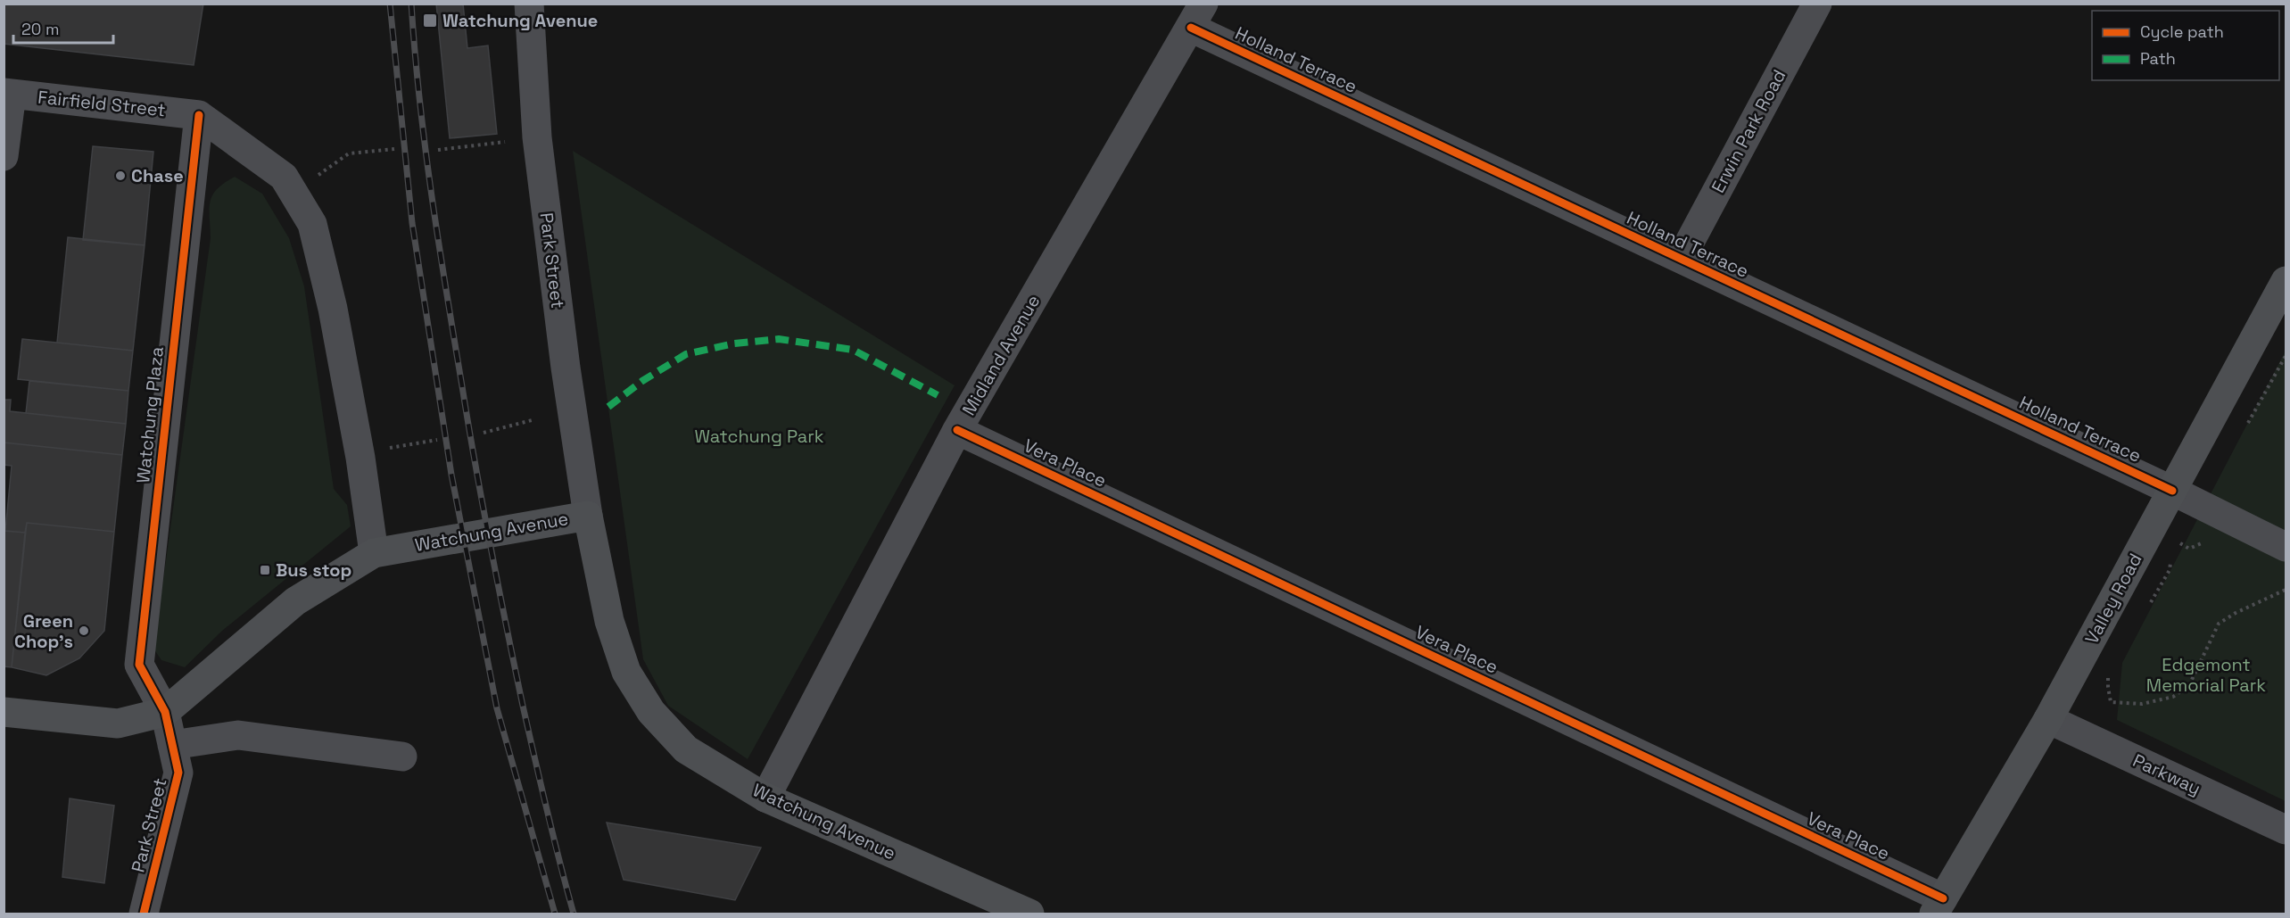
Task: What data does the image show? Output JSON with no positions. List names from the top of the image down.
{
  "streets": {
    "main road": ["Watchung Avenue", "Valley Road"],
    "street": [
      "Holland Terrace",
      "Fairfield Street",
      "Erwin Park Road",
      "Park Street",
      "Midland Avenue",
      "Watchung Plaza",
      "Vera Place",
      "Parkway"
    ]
  },
  "crossings": [
    ["Holland Terrace", "Erwin Park Road"],
    ["Holland Terrace", "Midland Avenue"],
    ["Holland Terrace", "Valley Road"],
    ["Fairfield Street", "Watchung Plaza"],
    ["Park Street", "Watchung Plaza"],
    ["Park Street", "Watchung Avenue"],
    ["Midland Avenue", "Vera Place"],
    ["Midland Avenue", "Watchung Avenue"],
    ["Watchung Plaza", "Watchung Avenue"],
    ["Vera Place", "Valley Road"],
    ["Valley Road", "Parkway"]
  ],
  "parks": ["Watchung Park", "Edgemont Memorial Park"],
  "places": {
    "transit": ["Watchung Avenue", "Bus stop"],
    "other": ["Chase", "Green Chop's"]
  },
  "legend": ["Cycle path", "Path"],
  "scale_bar": "20 m"
}
